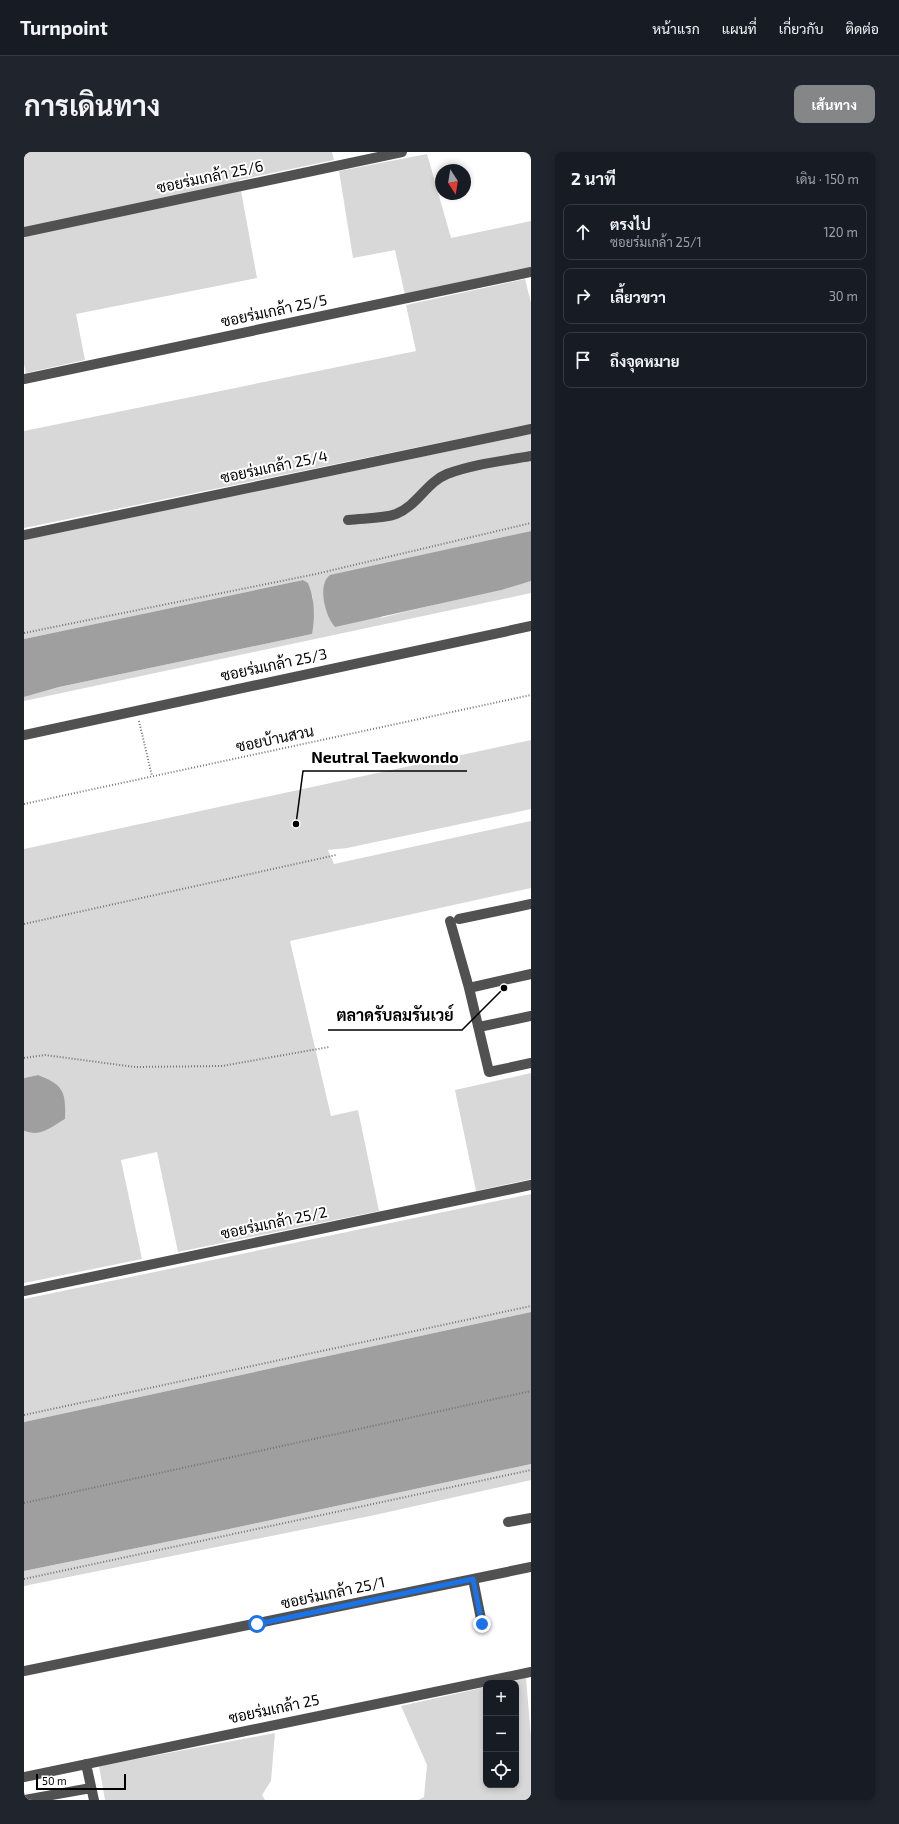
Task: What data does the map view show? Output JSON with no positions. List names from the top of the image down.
{
  "streets": {
    "street": [
      "ซอยร่มเกล้า 25/6",
      "ซอยร่มเกล้า 25/5",
      "ซอยร่มเกล้า 25/4",
      "ซอยร่มเกล้า 25/3",
      "ซอยร่มเกล้า 25/2",
      "ซอยร่มเกล้า 25/1",
      "ซอยร่มเกล้า 25"
    ],
    "path": ["ซอยบ้านสวน"]
  },
  "places": ["Neutral Taekwondo", "ตลาดรับลมรันเวย์"],
  "scale_bar": "50 m",
  "north": "bottom",
  "page": {
    "header": "Turnpoint",
    "nav": [
      "หน้าแรก",
      "แผนที่",
      "เกี่ยวกับ",
      "ติดต่อ"
    ],
    "buttons": "เส้นทาง",
    "title": "การเดินทาง",
    "heading": ["2 นาที", "เดิน · 150 m"],
    "list": [
      ["ตรงไป", "ซอยร่มเกล้า 25/1", "120 m"],
      ["เลี้ยวขวา", "30 m"],
      "ถึงจุดหมาย"
    ],
    "map_buttons": ["+", "−"],
    "scale": "50 m"
  }
}
